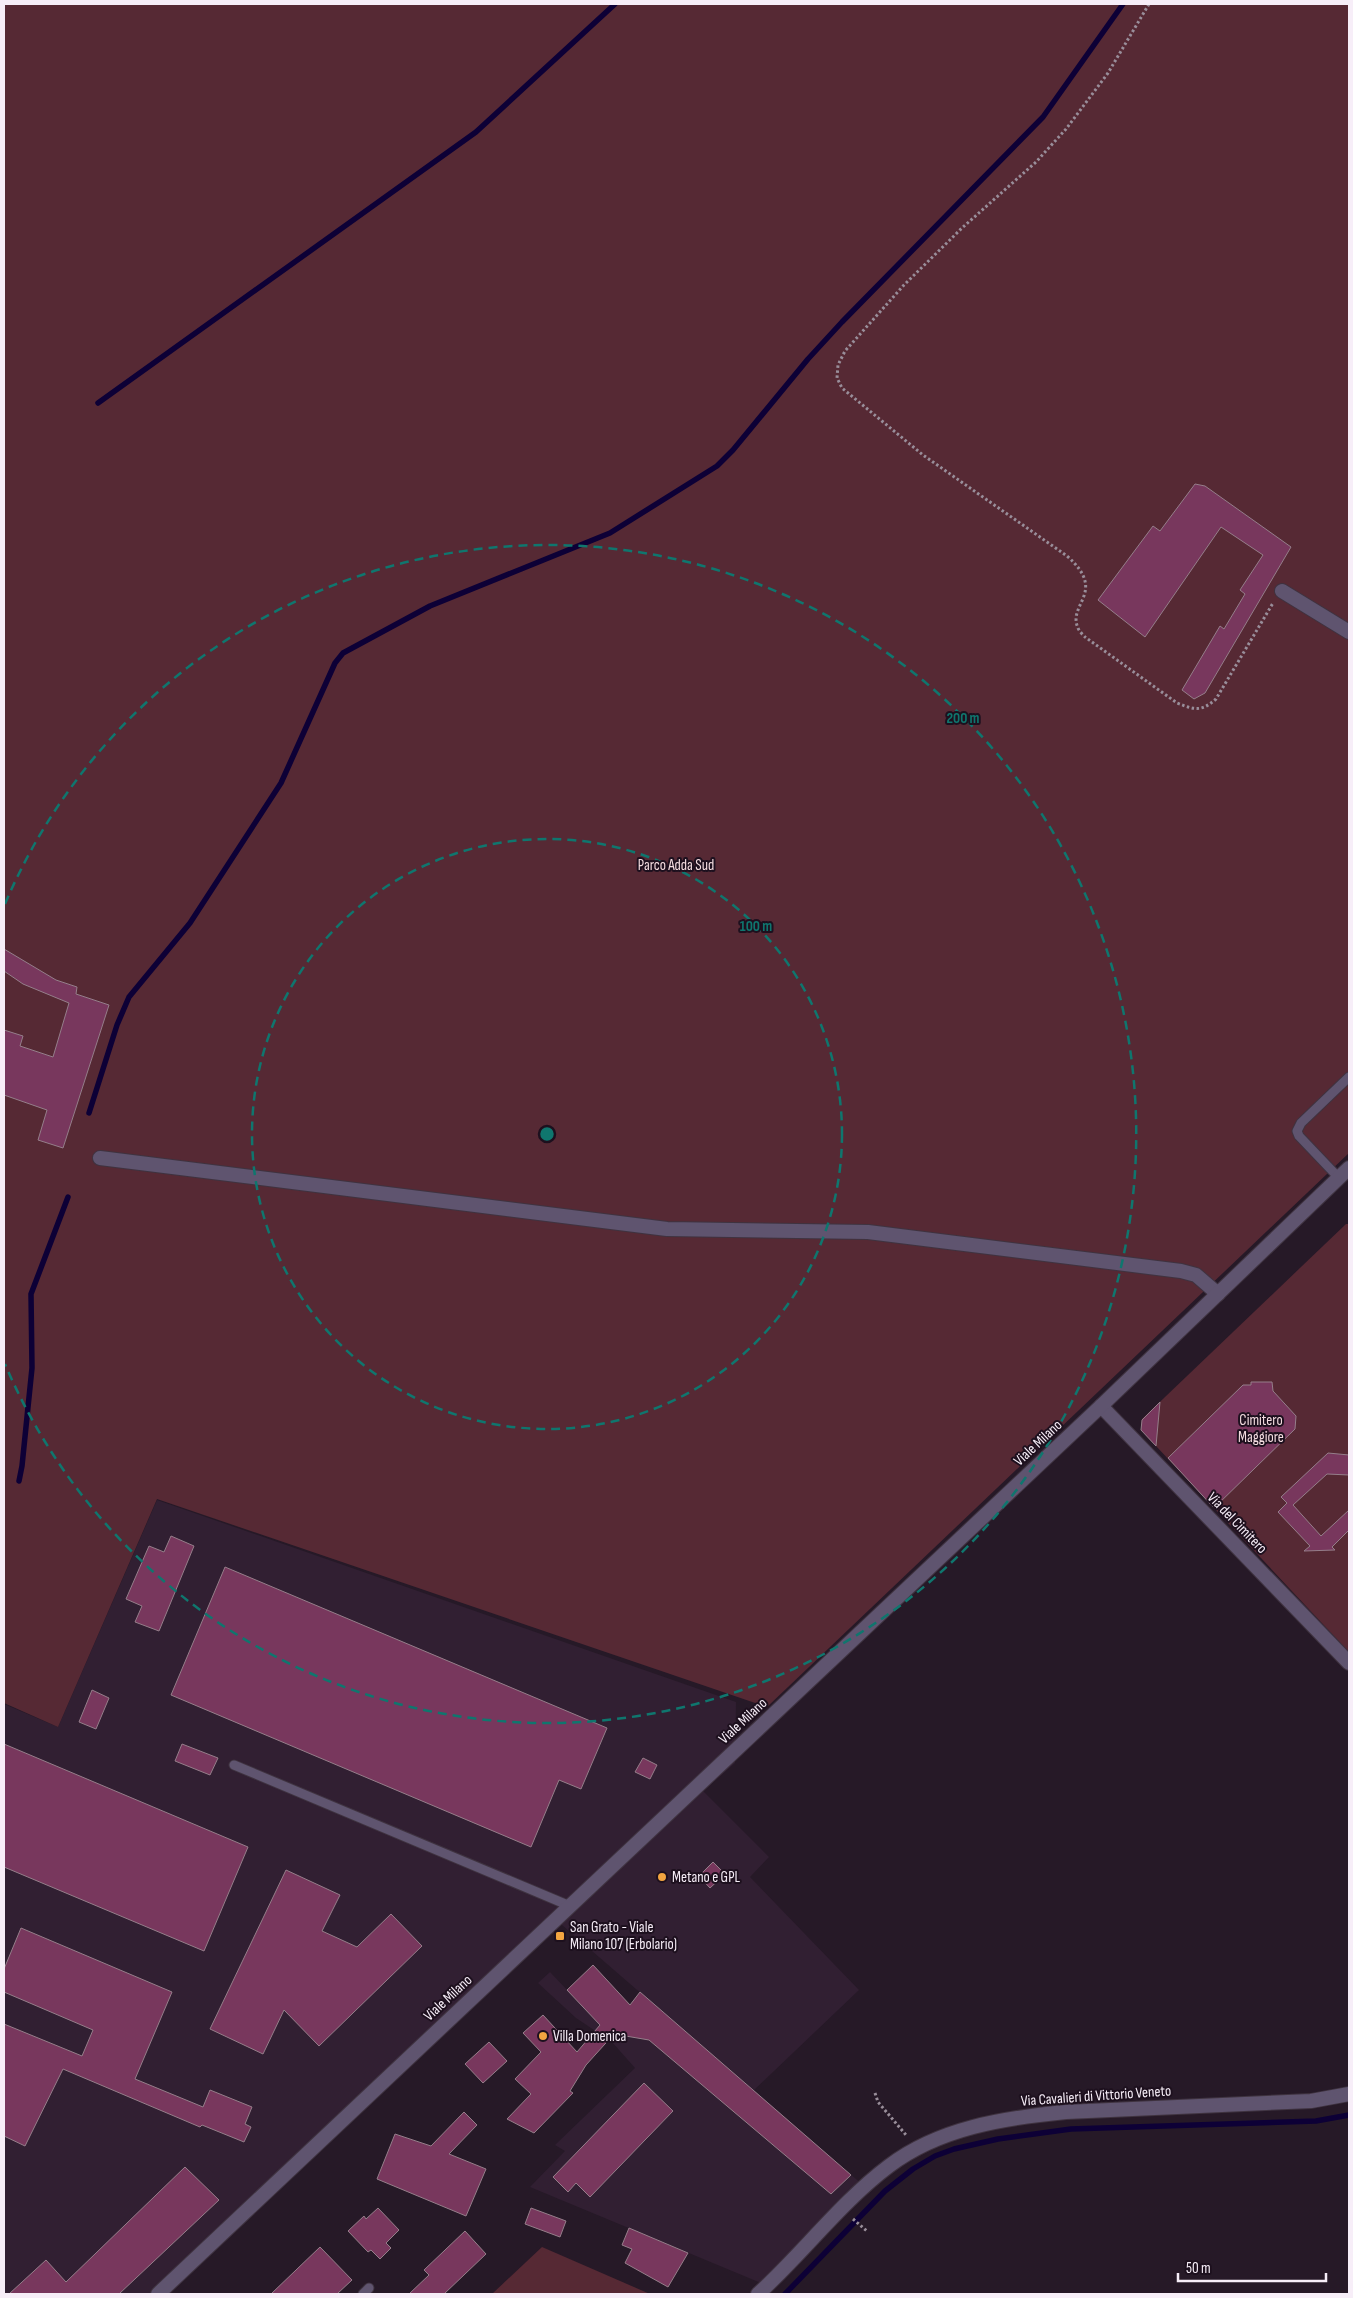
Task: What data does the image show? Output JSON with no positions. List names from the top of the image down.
{
  "streets": {
    "street": ["Viale Milano", "Via del Cimitero", "Via Cavalieri di Vittorio Veneto"]
  },
  "crossings": [
    ["Viale Milano", "Via del Cimitero"]
  ],
  "parks": ["Parco Adda Sud", "Cimitero Maggiore"],
  "places": {
    "other": ["Metano e GPL", "Villa Domenica"],
    "transit": ["San Grato - Viale Milano 107 (Erbolario)"]
  },
  "scale_bar": "50 m",
  "rings": ["200 m", "100 m"]
}
